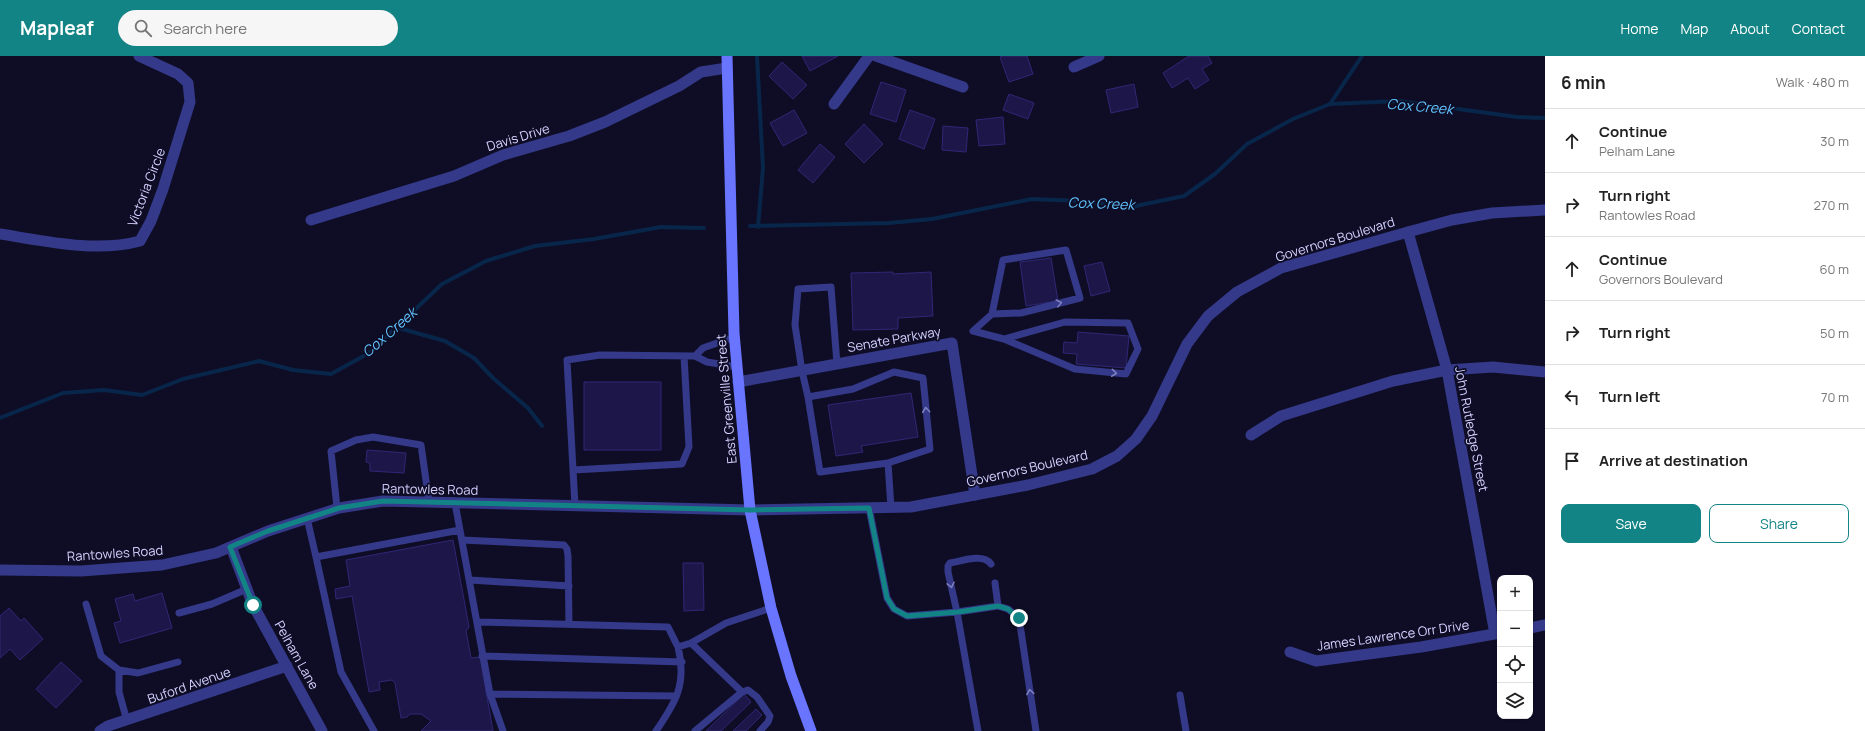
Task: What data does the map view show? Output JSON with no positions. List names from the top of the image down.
{
  "streets": {
    "main road": ["East Greenville Street"],
    "street": [
      "Davis Drive",
      "Victoria Circle",
      "Governors Boulevard",
      "Senate Parkway",
      "John Rutledge Street",
      "Rantowles Road",
      "James Lawrence Orr Drive",
      "Pelham Lane",
      "Buford Avenue"
    ]
  },
  "crossings": [
    ["Davis Drive", "East Greenville Street"],
    ["Governors Boulevard", "Senate Parkway"],
    ["Governors Boulevard", "East Greenville Street"],
    ["Governors Boulevard", "John Rutledge Street"],
    ["Governors Boulevard", "Rantowles Road"],
    ["Senate Parkway", "East Greenville Street"],
    ["East Greenville Street", "Rantowles Road"],
    ["Rantowles Road", "Pelham Lane"],
    ["Pelham Lane", "Buford Avenue"]
  ],
  "water": ["Cox Creek"],
  "page": {
    "header": "Mapleaf",
    "search": "Search here",
    "nav": [
      "Home",
      "Map",
      "About",
      "Contact"
    ],
    "heading": ["6 min", "Walk · 480 m"],
    "list": [
      ["Continue", "Pelham Lane", "30 m"],
      ["Turn right", "Rantowles Road", "270 m"],
      ["Continue", "Governors Boulevard", "60 m"],
      ["Turn right", "50 m"],
      ["Turn left", "70 m"],
      "Arrive at destination"
    ],
    "buttons": ["Save", "Share"],
    "map_buttons": ["+", "−"]
  }
}
